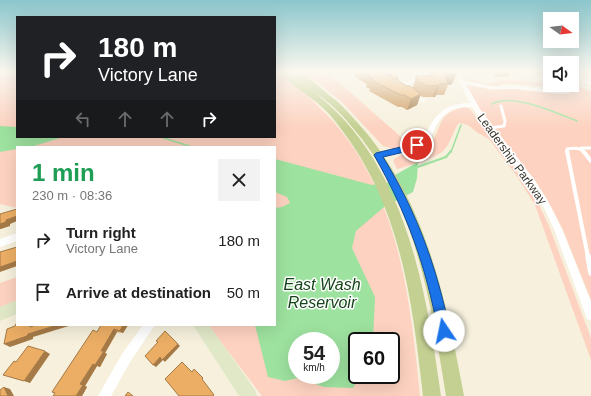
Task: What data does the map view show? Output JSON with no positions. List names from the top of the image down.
{
  "streets": {
    "street": ["Leadership Parkway"]
  },
  "water": ["East Wash Reservoir"],
  "north": "right",
  "page": {
    "turn": ["180 m", "Victory Lane"],
    "heading": ["1 min", "230 m · 08:36"],
    "list": [
      {
        "name": "Turn right",
        "note": "Victory Lane",
        "value": "180 m"
      },
      {
        "name": "Arrive at destination",
        "value": "50 m"
      }
    ],
    "speed": "54 km/h",
    "limit": "60"
  }
}
